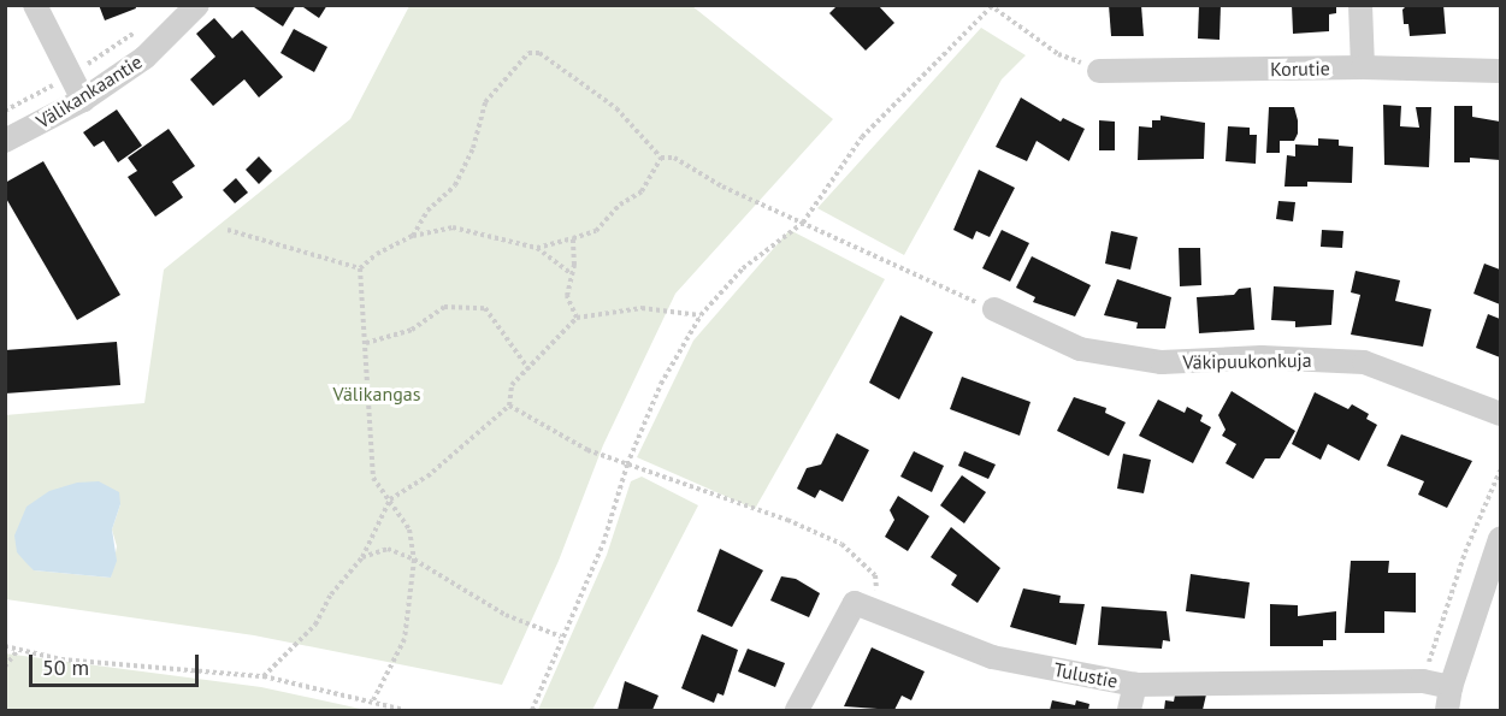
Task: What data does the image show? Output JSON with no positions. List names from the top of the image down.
{
  "streets": {
    "street": [
      "Korutie",
      "Välikankaantie",
      "Väkipuukonkuja",
      "Tulustie"
    ]
  },
  "parks": ["Välikangas"],
  "scale_bar": "50 m"
}
